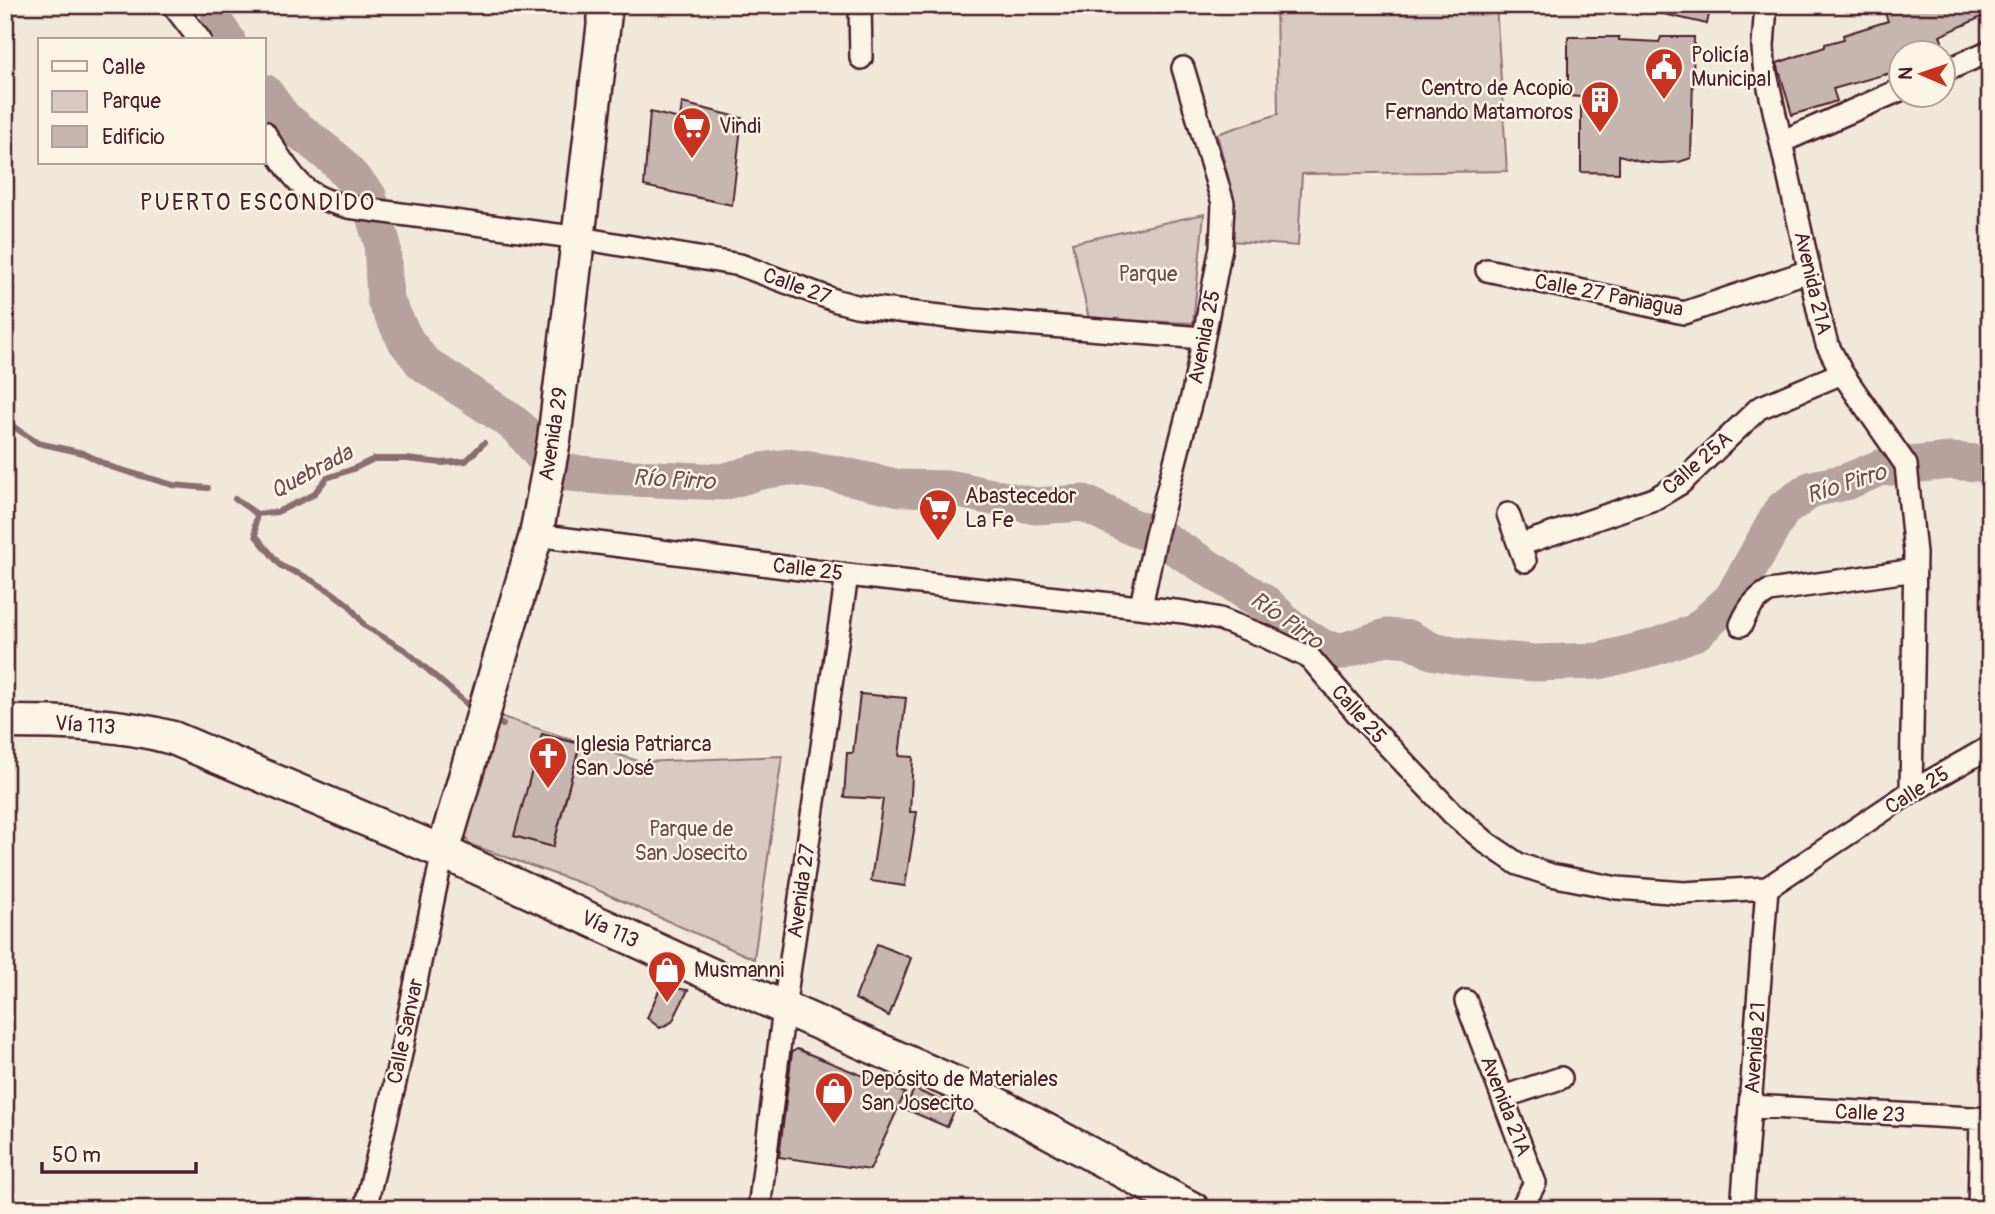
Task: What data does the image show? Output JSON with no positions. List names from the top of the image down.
{
  "streets": {
    "main road": ["Avenida 29", "Vía 113"],
    "street": [
      "Avenida 21A",
      "Calle 27",
      "Calle 27 Paniagua",
      "Avenida 25",
      "Calle 25A",
      "Calle 25",
      "Avenida 27",
      "Calle Sanvar",
      "Avenida 21",
      "Calle 23"
    ]
  },
  "crossings": [
    ["Avenida 21A", "Calle 27 Paniagua"],
    ["Avenida 21A", "Calle 25A"],
    ["Avenida 21A", "Calle 25"],
    ["Calle 27", "Avenida 25"],
    ["Calle 27", "Avenida 29"],
    ["Avenida 25", "Calle 25"],
    ["Avenida 29", "Calle 25"],
    ["Avenida 29", "Vía 113"],
    ["Avenida 29", "Calle Sanvar"],
    ["Calle 25", "Avenida 27"],
    ["Calle 25", "Avenida 21"],
    ["Vía 113", "Avenida 27"],
    ["Vía 113", "Calle Sanvar"],
    ["Avenida 21", "Calle 23"]
  ],
  "districts": ["PUERTO ESCONDIDO"],
  "water": ["Quebrada", "Río Pirro"],
  "parks": ["Parque", "Parque de San Josecito"],
  "places": {
    "public building": ["Policía Municipal"],
    "building": ["Centro de Acopio Fernando Matamoros"],
    "supermarket": ["Vindi", "Abastecedor La Fe"],
    "church": ["Iglesia Patriarca San José"],
    "shop": ["Musmanni", "Depósito de Materiales San Josecito"]
  },
  "legend": ["Calle", "Parque", "Edificio"],
  "scale_bar": "50 m",
  "north": "left"
}
